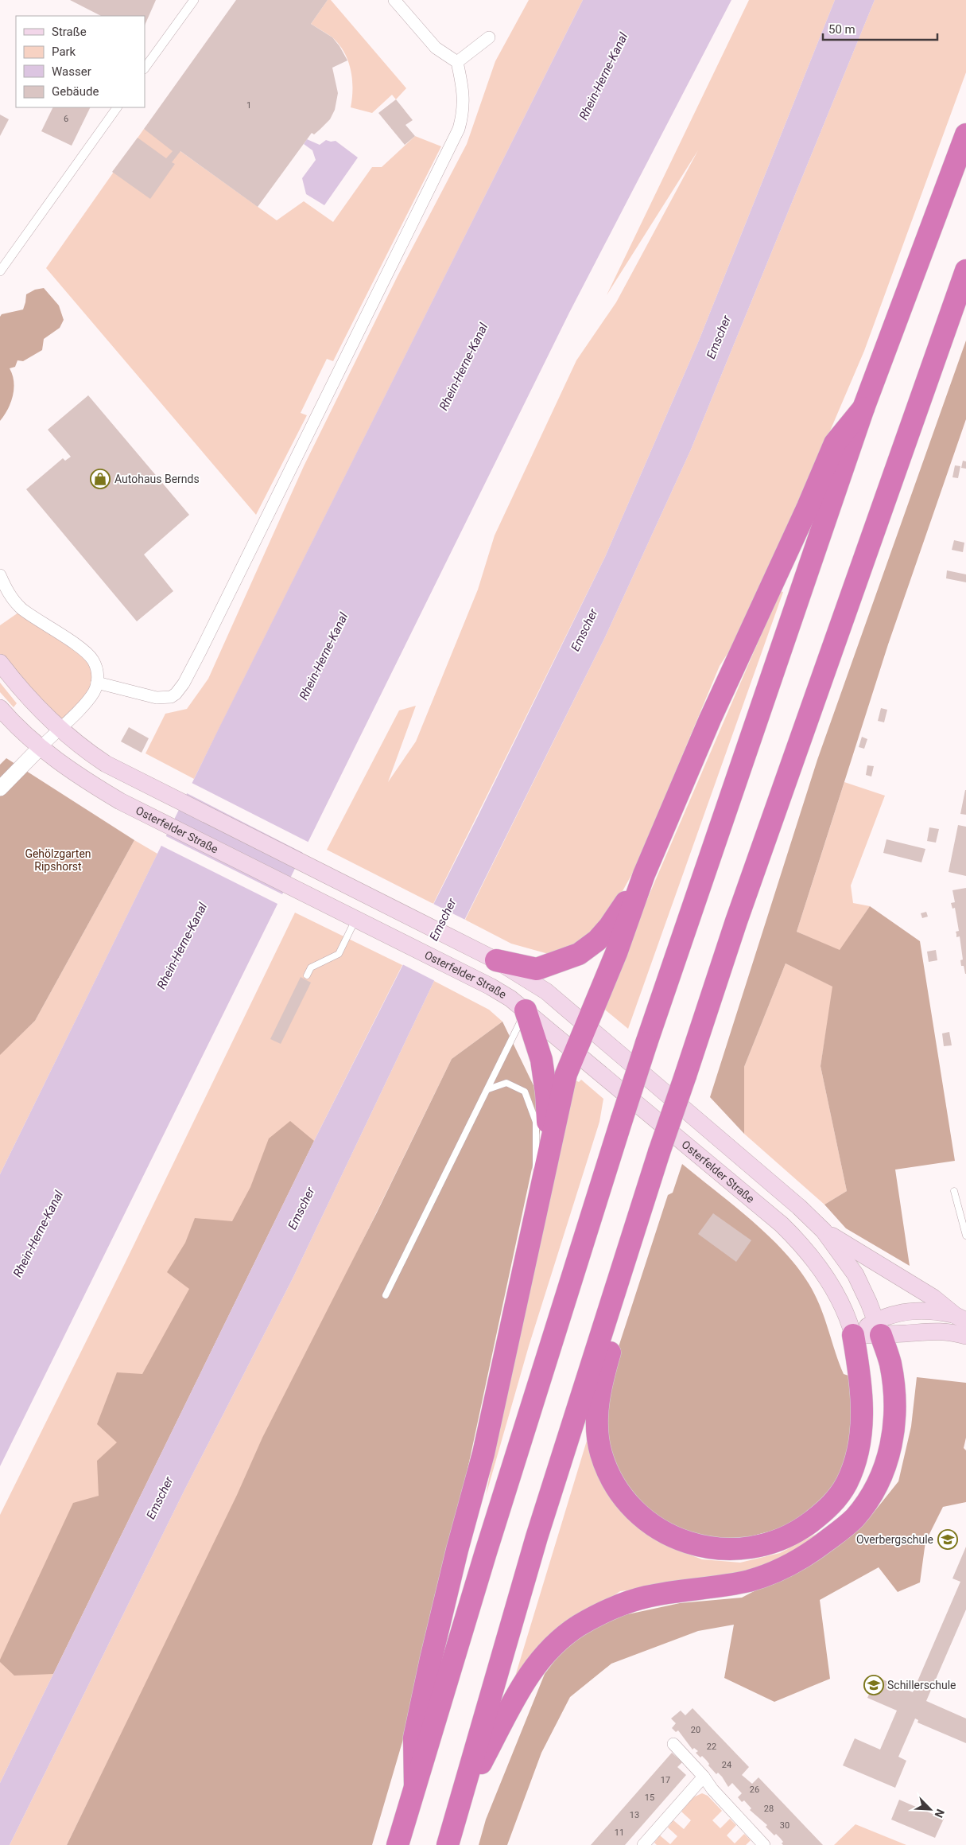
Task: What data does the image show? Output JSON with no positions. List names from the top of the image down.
{
  "streets": {
    "main road": ["Osterfelder Straße"]
  },
  "water": ["Rhein-Herne-Kanal", "Emscher"],
  "parks": ["Gehölzgarten Ripshorst"],
  "places": {
    "shop": ["Autohaus Bernds"],
    "school or university": ["Overbergschule", "Schillerschule"]
  },
  "house_numbers": [
    "1",
    "6",
    "20",
    "22",
    "24",
    "17",
    "26",
    "15",
    "28",
    "13",
    "30",
    "11"
  ],
  "legend": [
    "Straße",
    "Park",
    "Wasser",
    "Gebäude"
  ],
  "scale_bar": "50 m",
  "north": "bottom right"
}
